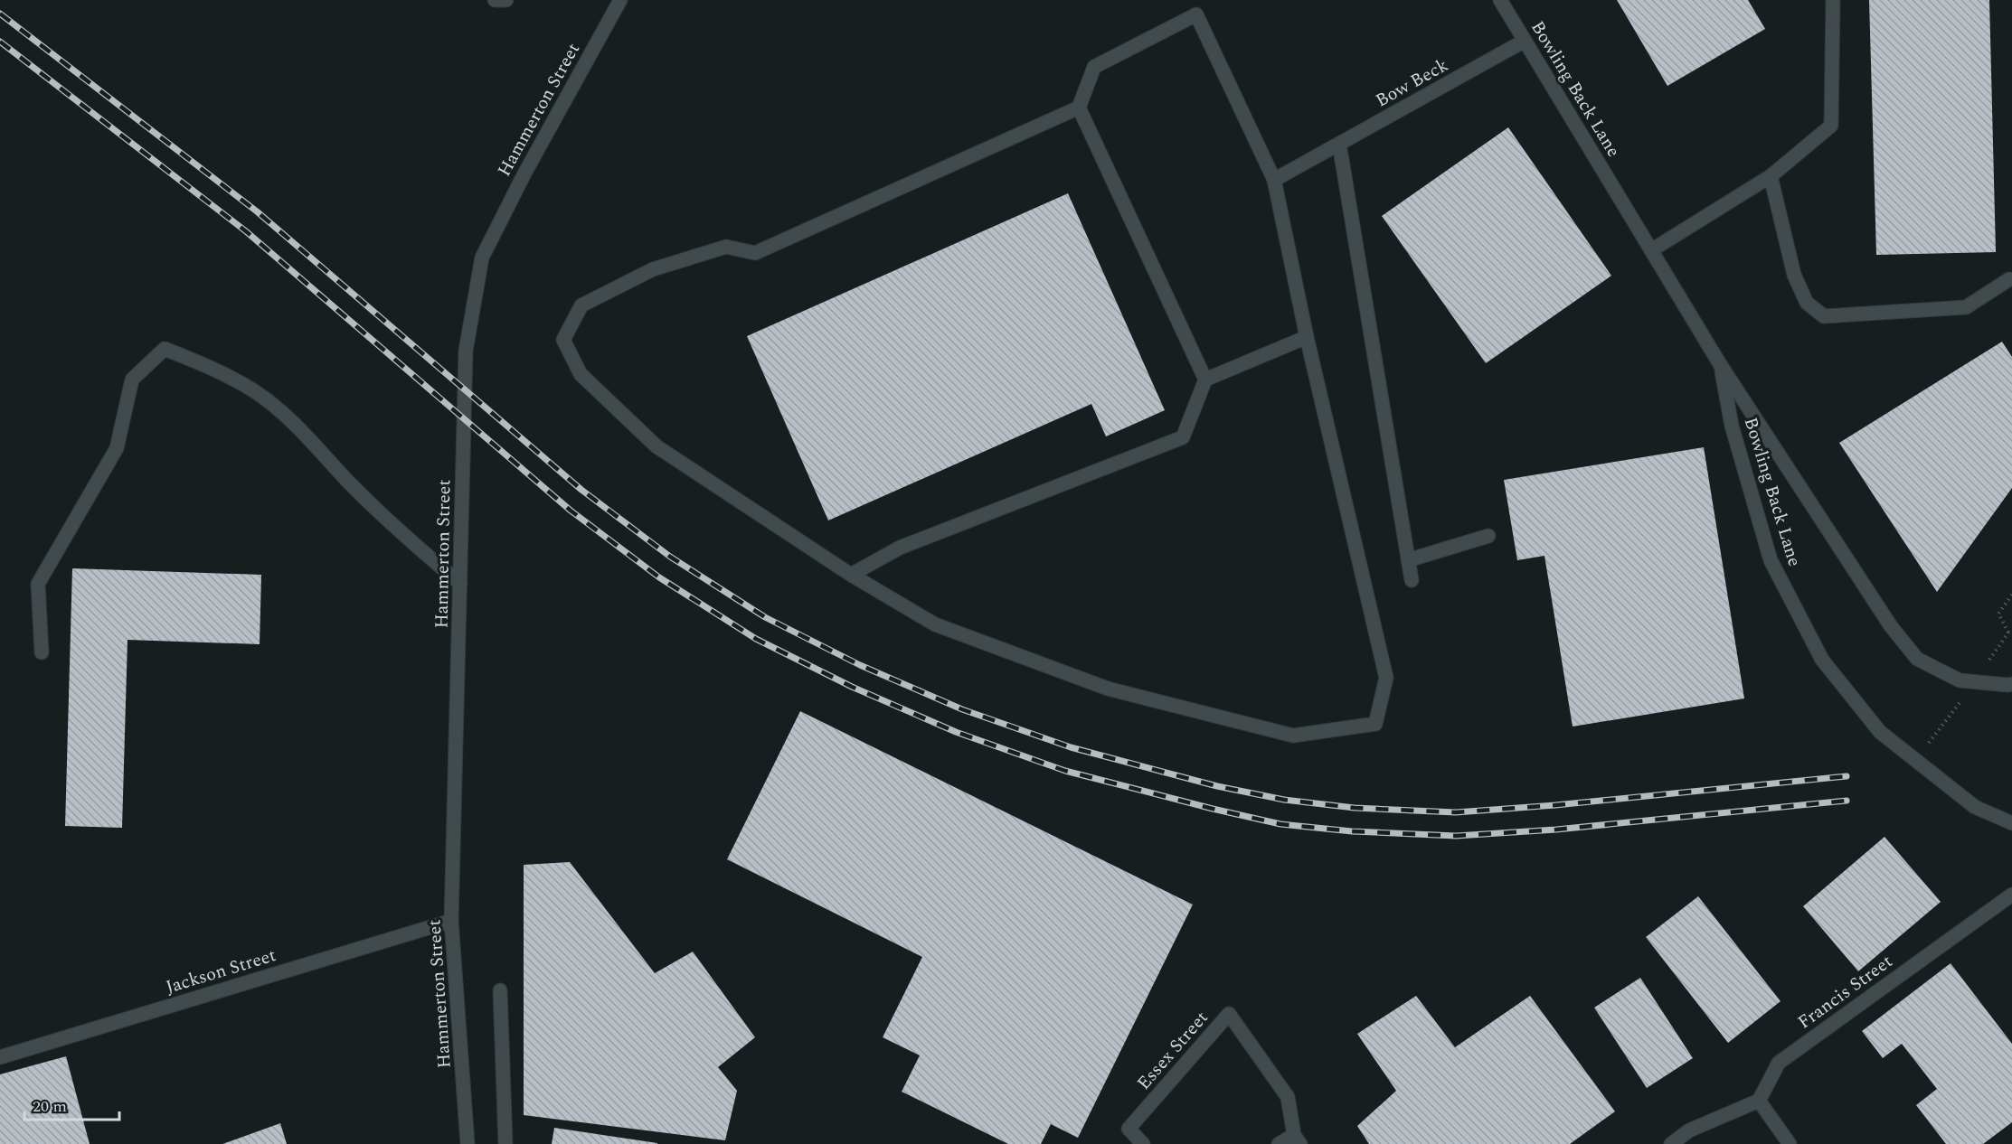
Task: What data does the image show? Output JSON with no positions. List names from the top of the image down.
{
  "streets": {
    "street": [
      "Bow Beck",
      "Bowling Back Lane",
      "Hammerton Street",
      "Jackson Street",
      "Francis Street",
      "Essex Street"
    ]
  },
  "crossings": [
    ["Bow Beck", "Bowling Back Lane"],
    ["Hammerton Street", "Jackson Street"]
  ],
  "scale_bar": "20 m"
}
